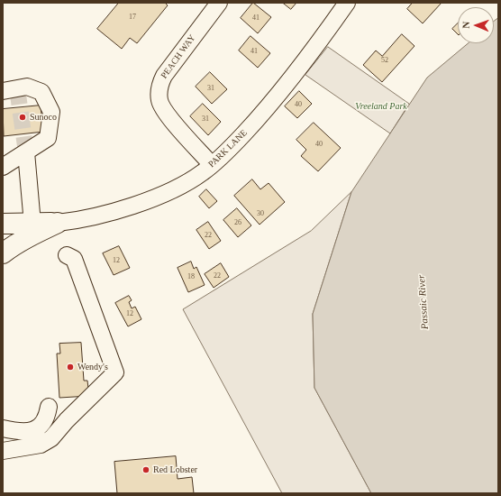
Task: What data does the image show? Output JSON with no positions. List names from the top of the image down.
{
  "streets": {
    "street": ["PEACH WAY", "PARK LANE"]
  },
  "crossings": [
    ["PEACH WAY", "PARK LANE"]
  ],
  "water": ["Passaic River"],
  "parks": ["Vreeland Park"],
  "places": ["Sunoco", "Wendy's", "Red Lobster"],
  "house_numbers": [
    "17",
    "41",
    "41",
    "52",
    "31",
    "40",
    "31",
    "40",
    "30",
    "26",
    "22",
    "12",
    "22",
    "18",
    "12"
  ],
  "north": "left"
}
